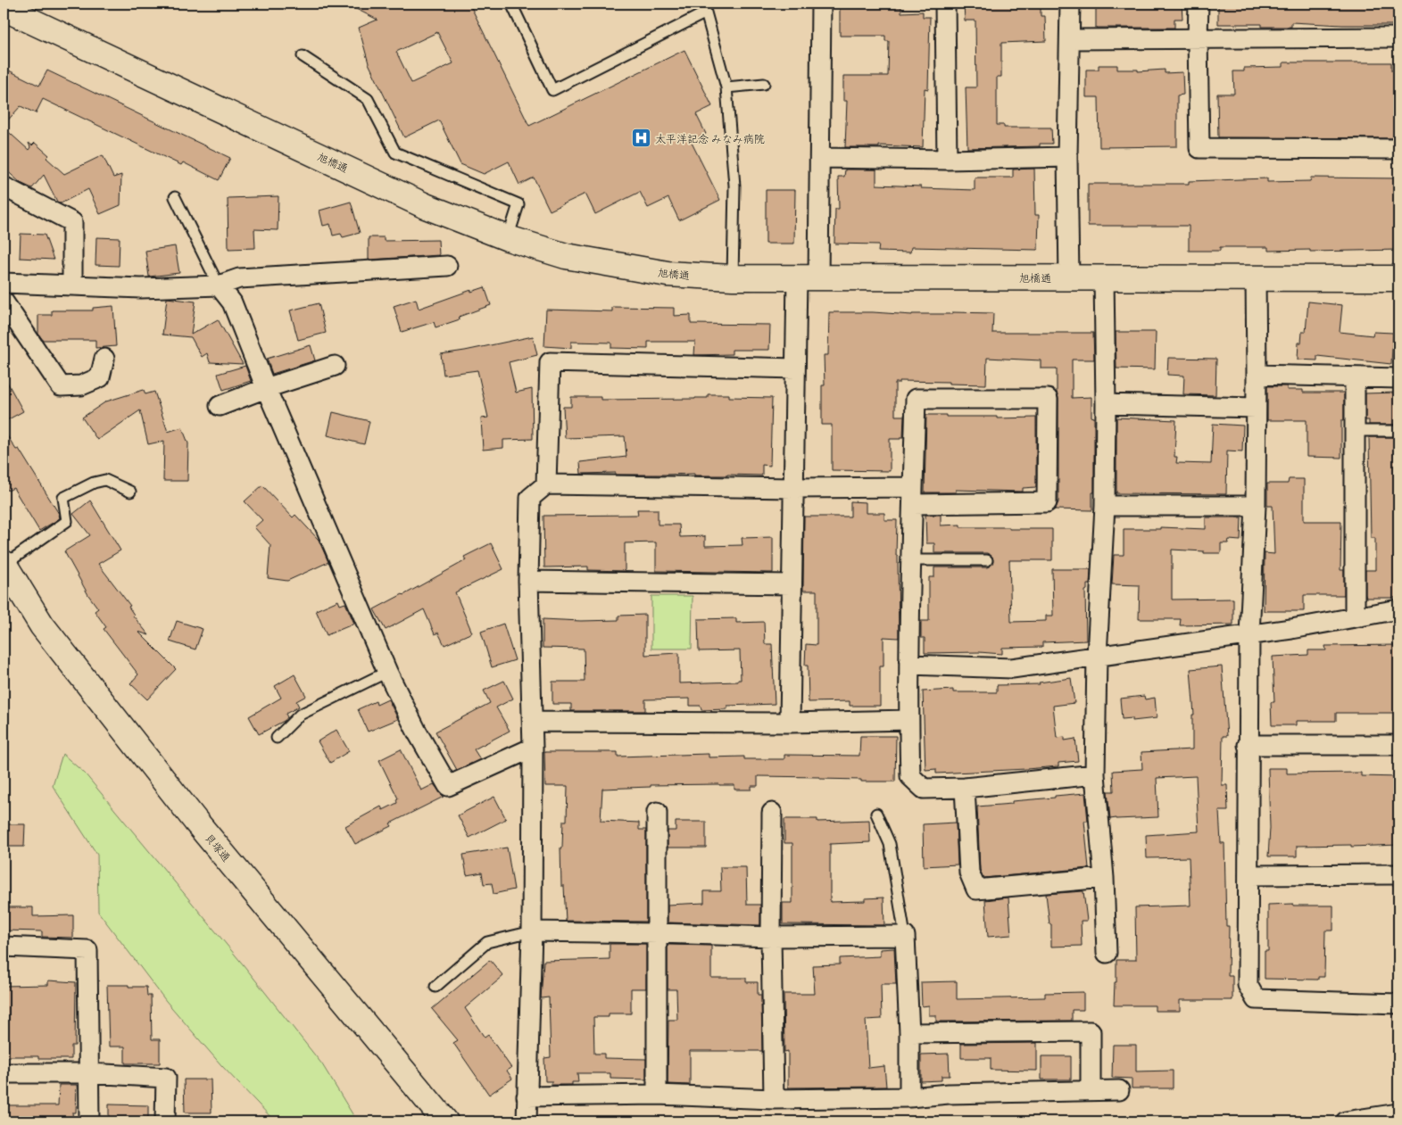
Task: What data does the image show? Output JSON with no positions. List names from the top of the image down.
{
  "streets": {
    "street": ["旭橋通", "貝塚通"]
  },
  "places": {
    "hospital": ["太平洋記念 みなみ病院"]
  }
}
